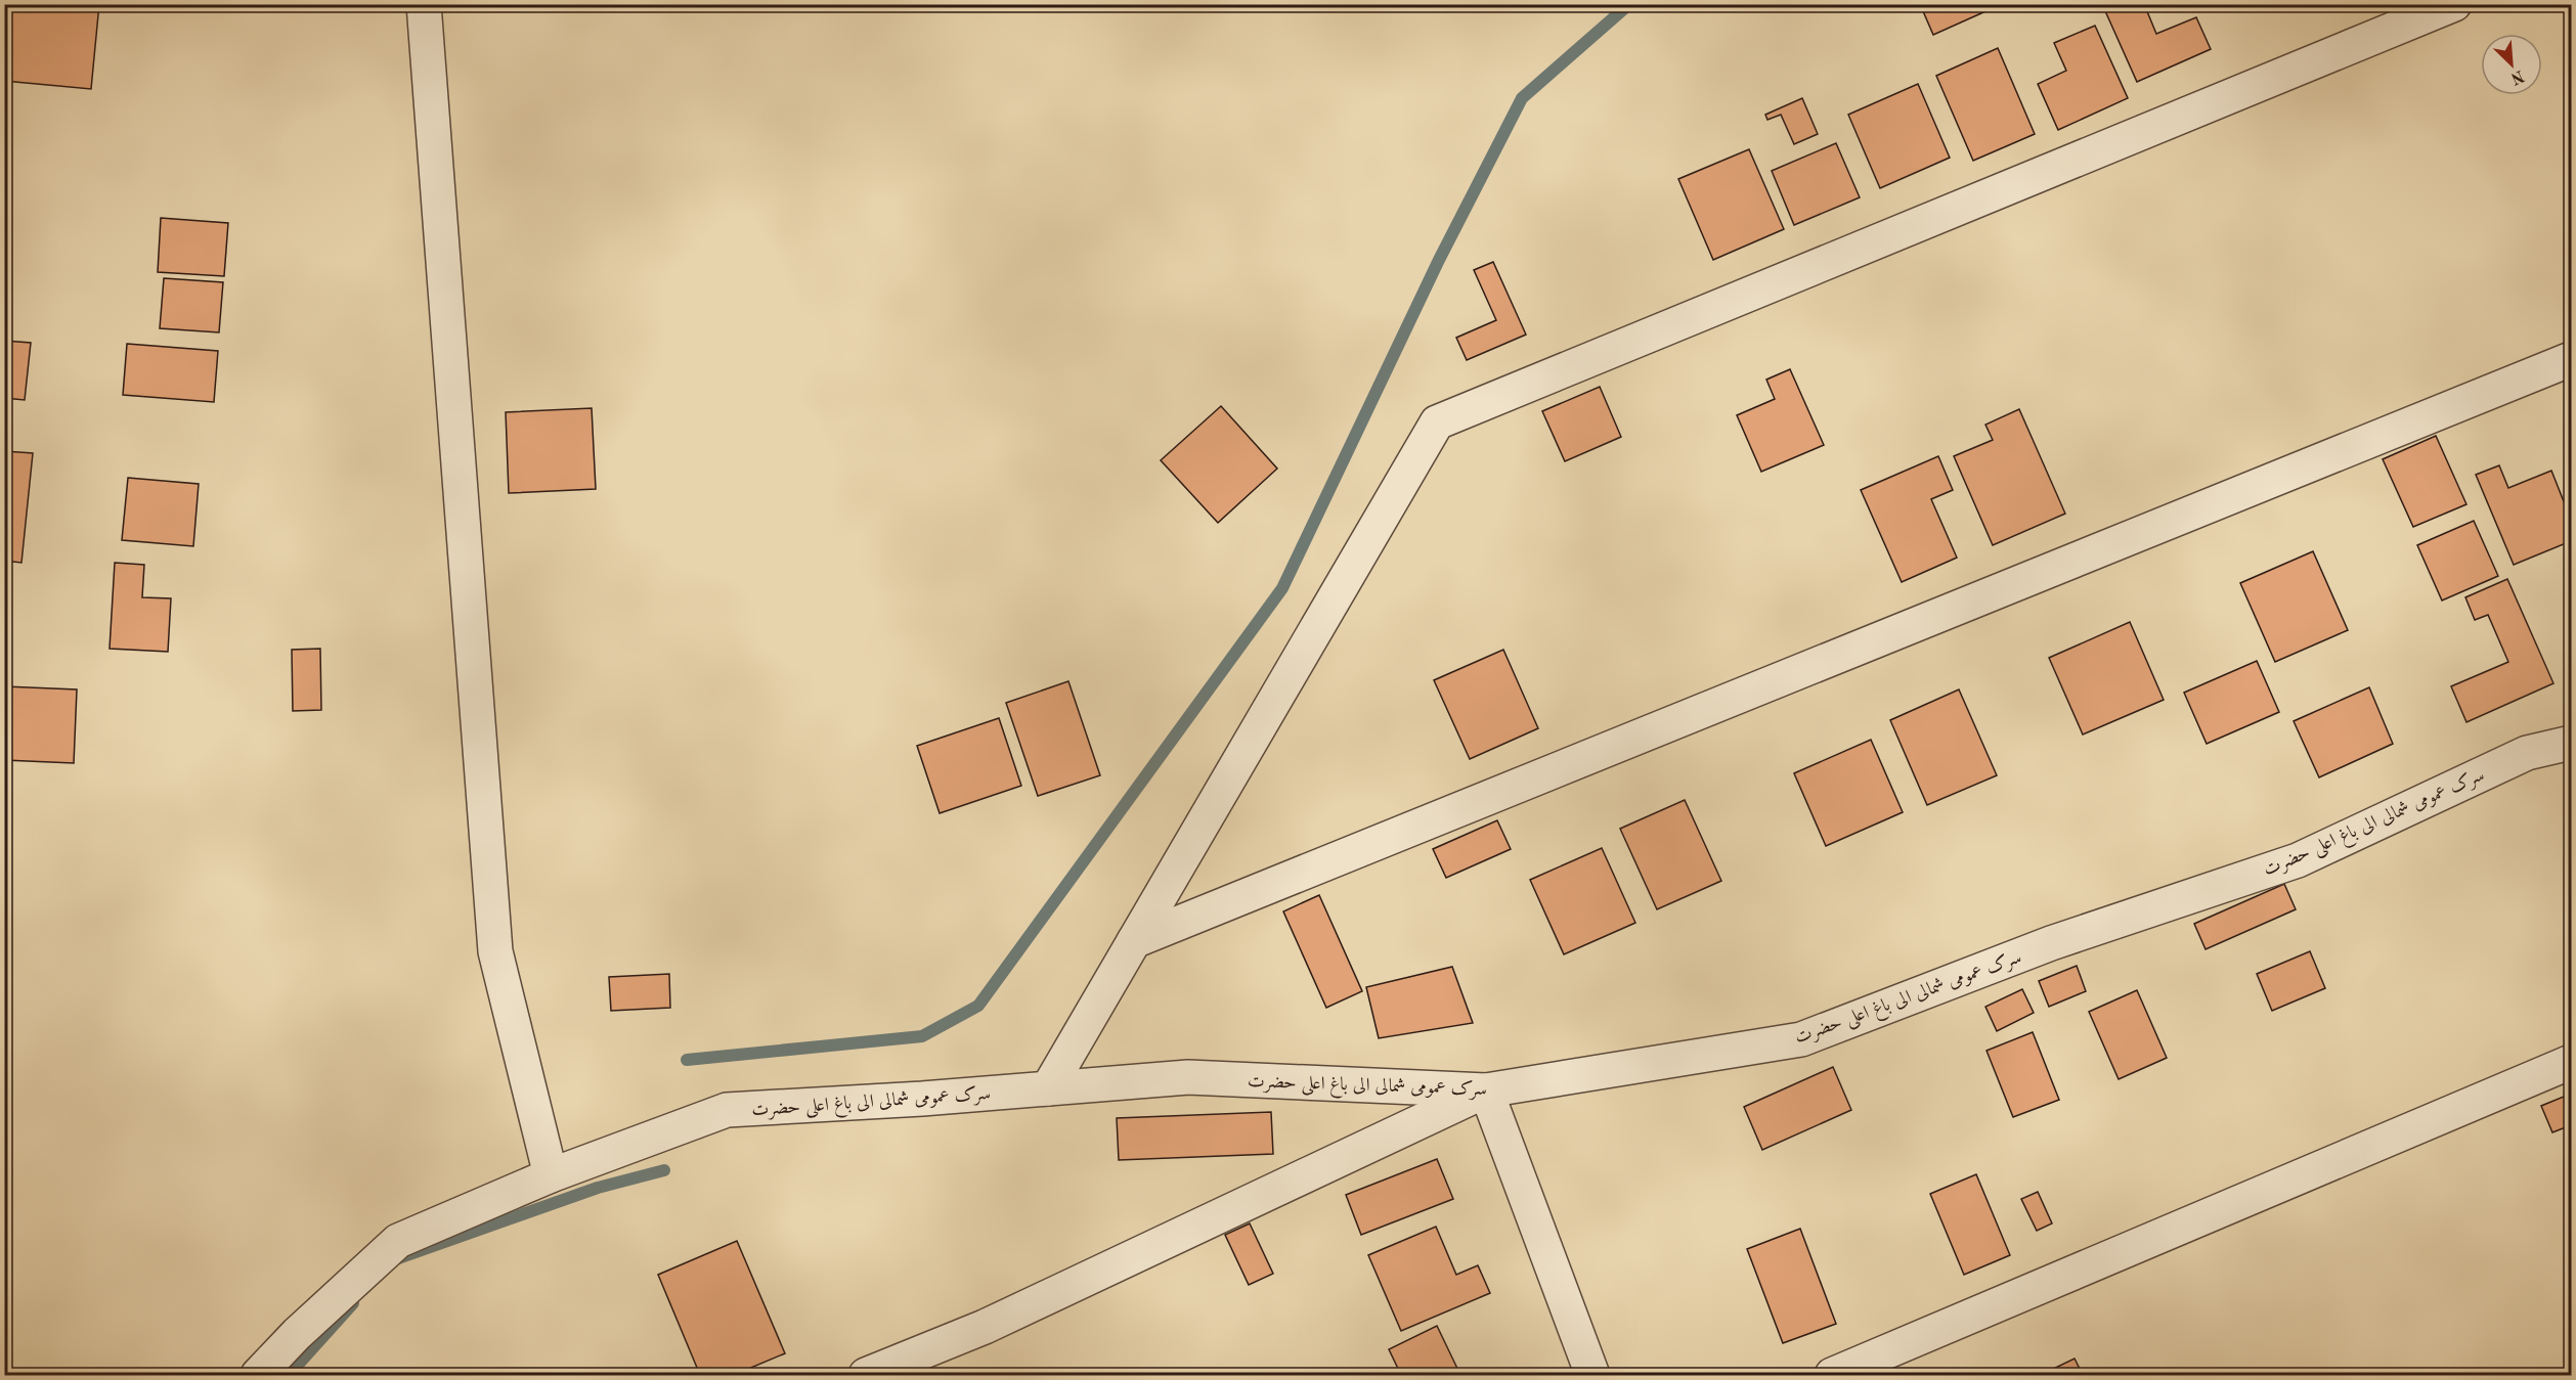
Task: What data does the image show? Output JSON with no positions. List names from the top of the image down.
{
  "streets": {
    "street": ["سرک عمومی شمالی الی باغ اعلی حضرت"]
  },
  "north": "bottom right"
}
